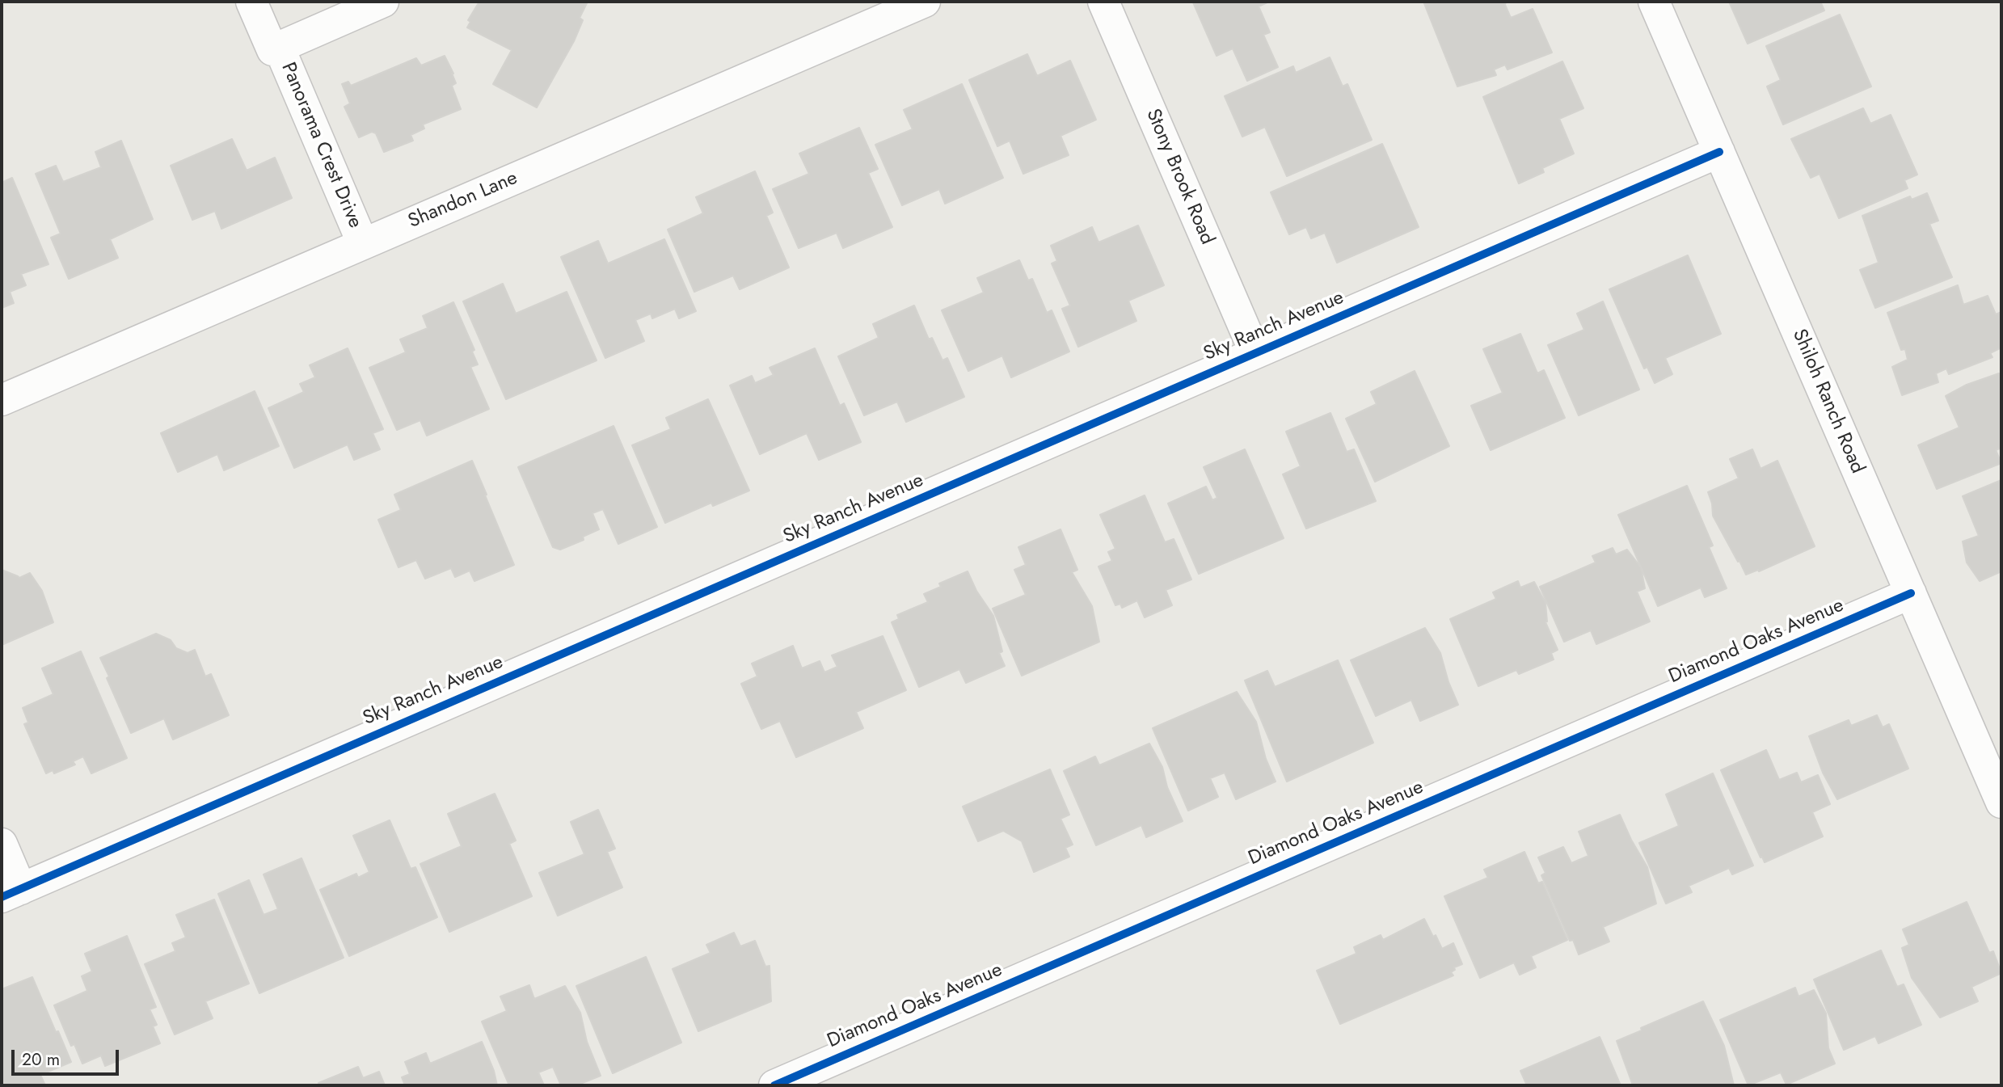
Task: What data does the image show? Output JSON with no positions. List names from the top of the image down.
{
  "streets": {
    "street": [
      "Panorama Crest Drive",
      "Stony Brook Road",
      "Shandon Lane",
      "Sky Ranch Avenue",
      "Shiloh Ranch Road",
      "Diamond Oaks Avenue"
    ]
  },
  "crossings": [
    ["Panorama Crest Drive", "Shandon Lane"],
    ["Stony Brook Road", "Sky Ranch Avenue"],
    ["Sky Ranch Avenue", "Shiloh Ranch Road"],
    ["Shiloh Ranch Road", "Diamond Oaks Avenue"]
  ],
  "scale_bar": "20 m"
}
